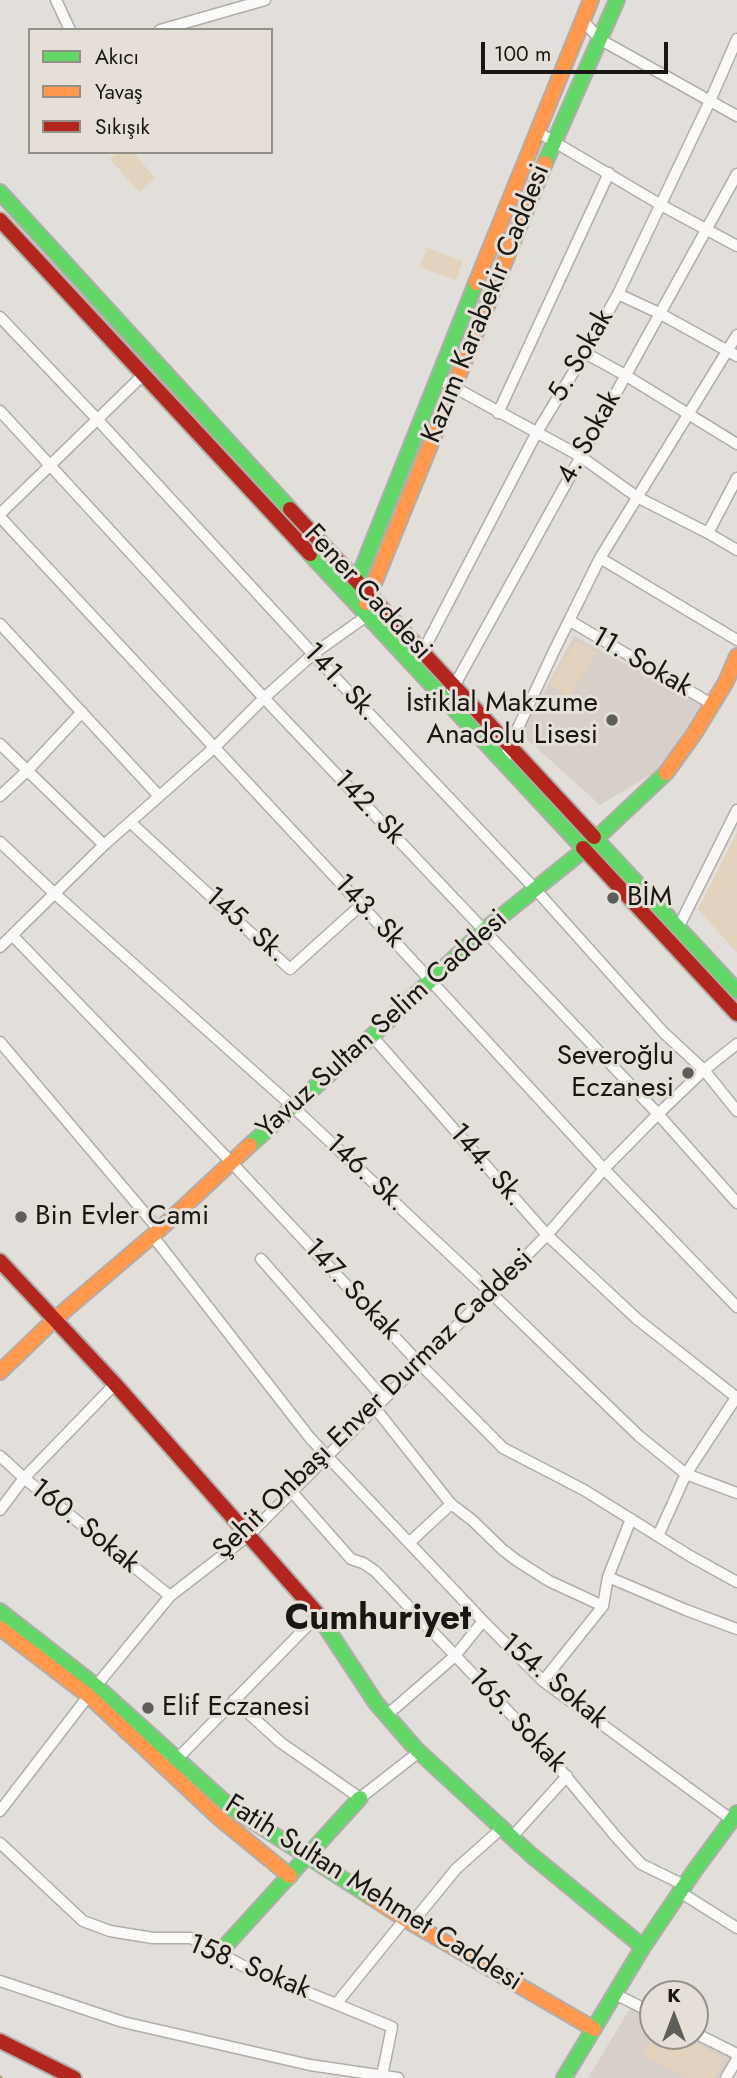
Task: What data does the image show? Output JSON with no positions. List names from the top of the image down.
{
  "streets": {
    "street": [
      "Kazım Karabekir Caddesi",
      "5. Sokak",
      "4. Sokak",
      "Fener Caddesi",
      "11. Sokak",
      "141. Sk.",
      "142. Sk",
      "143. Sk",
      "145. Sk.",
      "Yavuz Sultan Selim Caddesi",
      "144. Sk.",
      "146. Sk.",
      "147. Sokak",
      "Şehit Onbaşı Enver Durmaz Caddesi",
      "160. Sokak",
      "154. Sokak",
      "165. Sokak",
      "Fatih Sultan Mehmet Caddesi",
      "158. Sokak"
    ]
  },
  "crossings": [
    ["Kazım Karabekir Caddesi", "Fener Caddesi"],
    ["5. Sokak", "Fener Caddesi"],
    ["4. Sokak", "Fener Caddesi"],
    ["Fener Caddesi", "Yavuz Sultan Selim Caddesi"],
    ["11. Sokak", "Yavuz Sultan Selim Caddesi"],
    ["141. Sk.", "Yavuz Sultan Selim Caddesi"],
    ["141. Sk.", "Şehit Onbaşı Enver Durmaz Caddesi"],
    ["142. Sk", "Yavuz Sultan Selim Caddesi"],
    ["142. Sk", "Şehit Onbaşı Enver Durmaz Caddesi"],
    ["143. Sk", "145. Sk."],
    ["143. Sk", "Yavuz Sultan Selim Caddesi"],
    ["143. Sk", "Şehit Onbaşı Enver Durmaz Caddesi"],
    ["Yavuz Sultan Selim Caddesi", "144. Sk."],
    ["Yavuz Sultan Selim Caddesi", "146. Sk."],
    ["Yavuz Sultan Selim Caddesi", "147. Sokak"],
    ["Yavuz Sultan Selim Caddesi", "154. Sokak"],
    ["144. Sk.", "Şehit Onbaşı Enver Durmaz Caddesi"],
    ["146. Sk.", "Şehit Onbaşı Enver Durmaz Caddesi"],
    ["147. Sokak", "Şehit Onbaşı Enver Durmaz Caddesi"],
    ["Şehit Onbaşı Enver Durmaz Caddesi", "160. Sokak"],
    ["Şehit Onbaşı Enver Durmaz Caddesi", "154. Sokak"],
    ["Şehit Onbaşı Enver Durmaz Caddesi", "165. Sokak"],
    ["Şehit Onbaşı Enver Durmaz Caddesi", "Fatih Sultan Mehmet Caddesi"],
    ["165. Sokak", "158. Sokak"],
    ["Fatih Sultan Mehmet Caddesi", "158. Sokak"]
  ],
  "districts": ["Cumhuriyet"],
  "places": [
    "İstiklal Makzume Anadolu Lisesi",
    "BİM",
    "Severoğlu Eczanesi",
    "Bin Evler Cami",
    "Elif Eczanesi"
  ],
  "legend": ["Akıcı", "Yavaş", "Sıkışık"],
  "scale_bar": "100 m",
  "north": "top"
}
